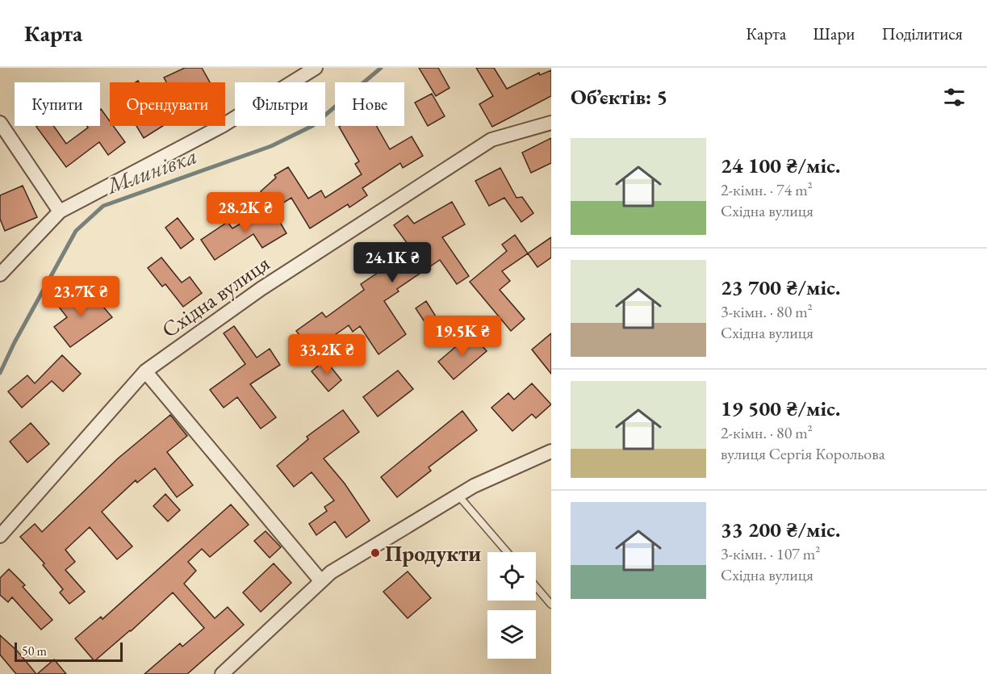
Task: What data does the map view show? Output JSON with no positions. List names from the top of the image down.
{
  "streets": {
    "street": ["Східна вулиця"]
  },
  "water": ["Млинівка"],
  "places": ["Продукти"],
  "scale_bar": "50 m",
  "page": {
    "header": "Карта",
    "nav": ["Карта", "Шари", "Поділитися"],
    "heading": "Об’єктів: 5",
    "chip": [
      "Купити",
      "Орендувати",
      "Фільтри",
      "Нове"
    ],
    "list": [
      {
        "name": "24 100 ₴/міс.",
        "note": "2-кімн. · 74 m² · Східна вулиця"
      },
      {
        "name": "23 700 ₴/міс.",
        "note": "3-кімн. · 80 m² · Східна вулиця"
      },
      {
        "name": "19 500 ₴/міс.",
        "note": "2-кімн. · 80 m² · вулиця Сергія Корольова"
      },
      {
        "name": "33 200 ₴/міс.",
        "note": "3-кімн. · 107 m² · Східна вулиця"
      }
    ],
    "price": [
      "28.2K ₴",
      "24.1K ₴",
      "23.7K ₴",
      "19.5K ₴",
      "33.2K ₴"
    ],
    "scale": "50 m"
  }
}
